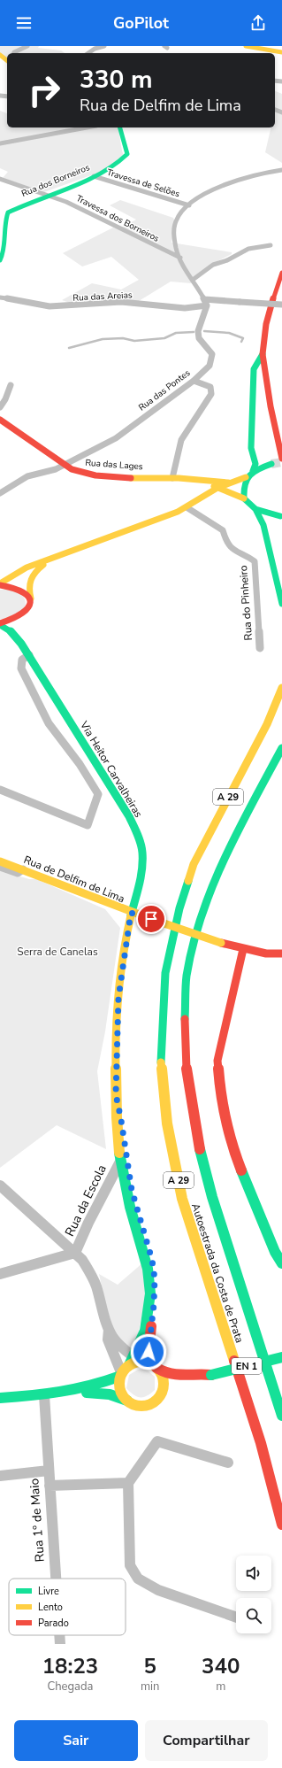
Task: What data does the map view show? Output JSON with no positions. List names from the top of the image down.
{
  "streets": {
    "main road": [
      "Rua dos Borneiros",
      "Rua das Lages",
      "Via Heitor Carvalheiras",
      "A 29",
      "Rua de Delfim de Lima",
      "Autoestrada da Costa de Prata",
      "EN 1"
    ],
    "street": [
      "Travessa de Selões",
      "Travessa dos Borneiros",
      "Rua das Areias",
      "Rua das Pontes",
      "Rua do Pinheiro",
      "Rua da Escola",
      "Rua 1º de Maio"
    ]
  },
  "crossings": [
    ["Rua dos Borneiros", "Travessa de Selões"],
    ["Rua dos Borneiros", "Travessa dos Borneiros"],
    ["Rua das Areias", "Rua das Pontes"],
    ["Rua das Pontes", "Rua das Lages"],
    ["Via Heitor Carvalheiras", "Rua de Delfim de Lima"],
    ["Via Heitor Carvalheiras", "Rua da Escola"],
    ["Via Heitor Carvalheiras", "EN 1"],
    ["Rua da Escola", "EN 1"]
  ],
  "parks": ["Serra de Canelas"],
  "legend": ["Livre", "Lento", "Parado"],
  "page": {
    "header": "GoPilot",
    "turn": ["330 m", "Rua de Delfim de Lima"],
    "eta": [
      "18:23",
      "Chegada",
      "5",
      "min",
      "340",
      "m"
    ],
    "buttons": ["Sair", "Compartilhar"]
  }
}
